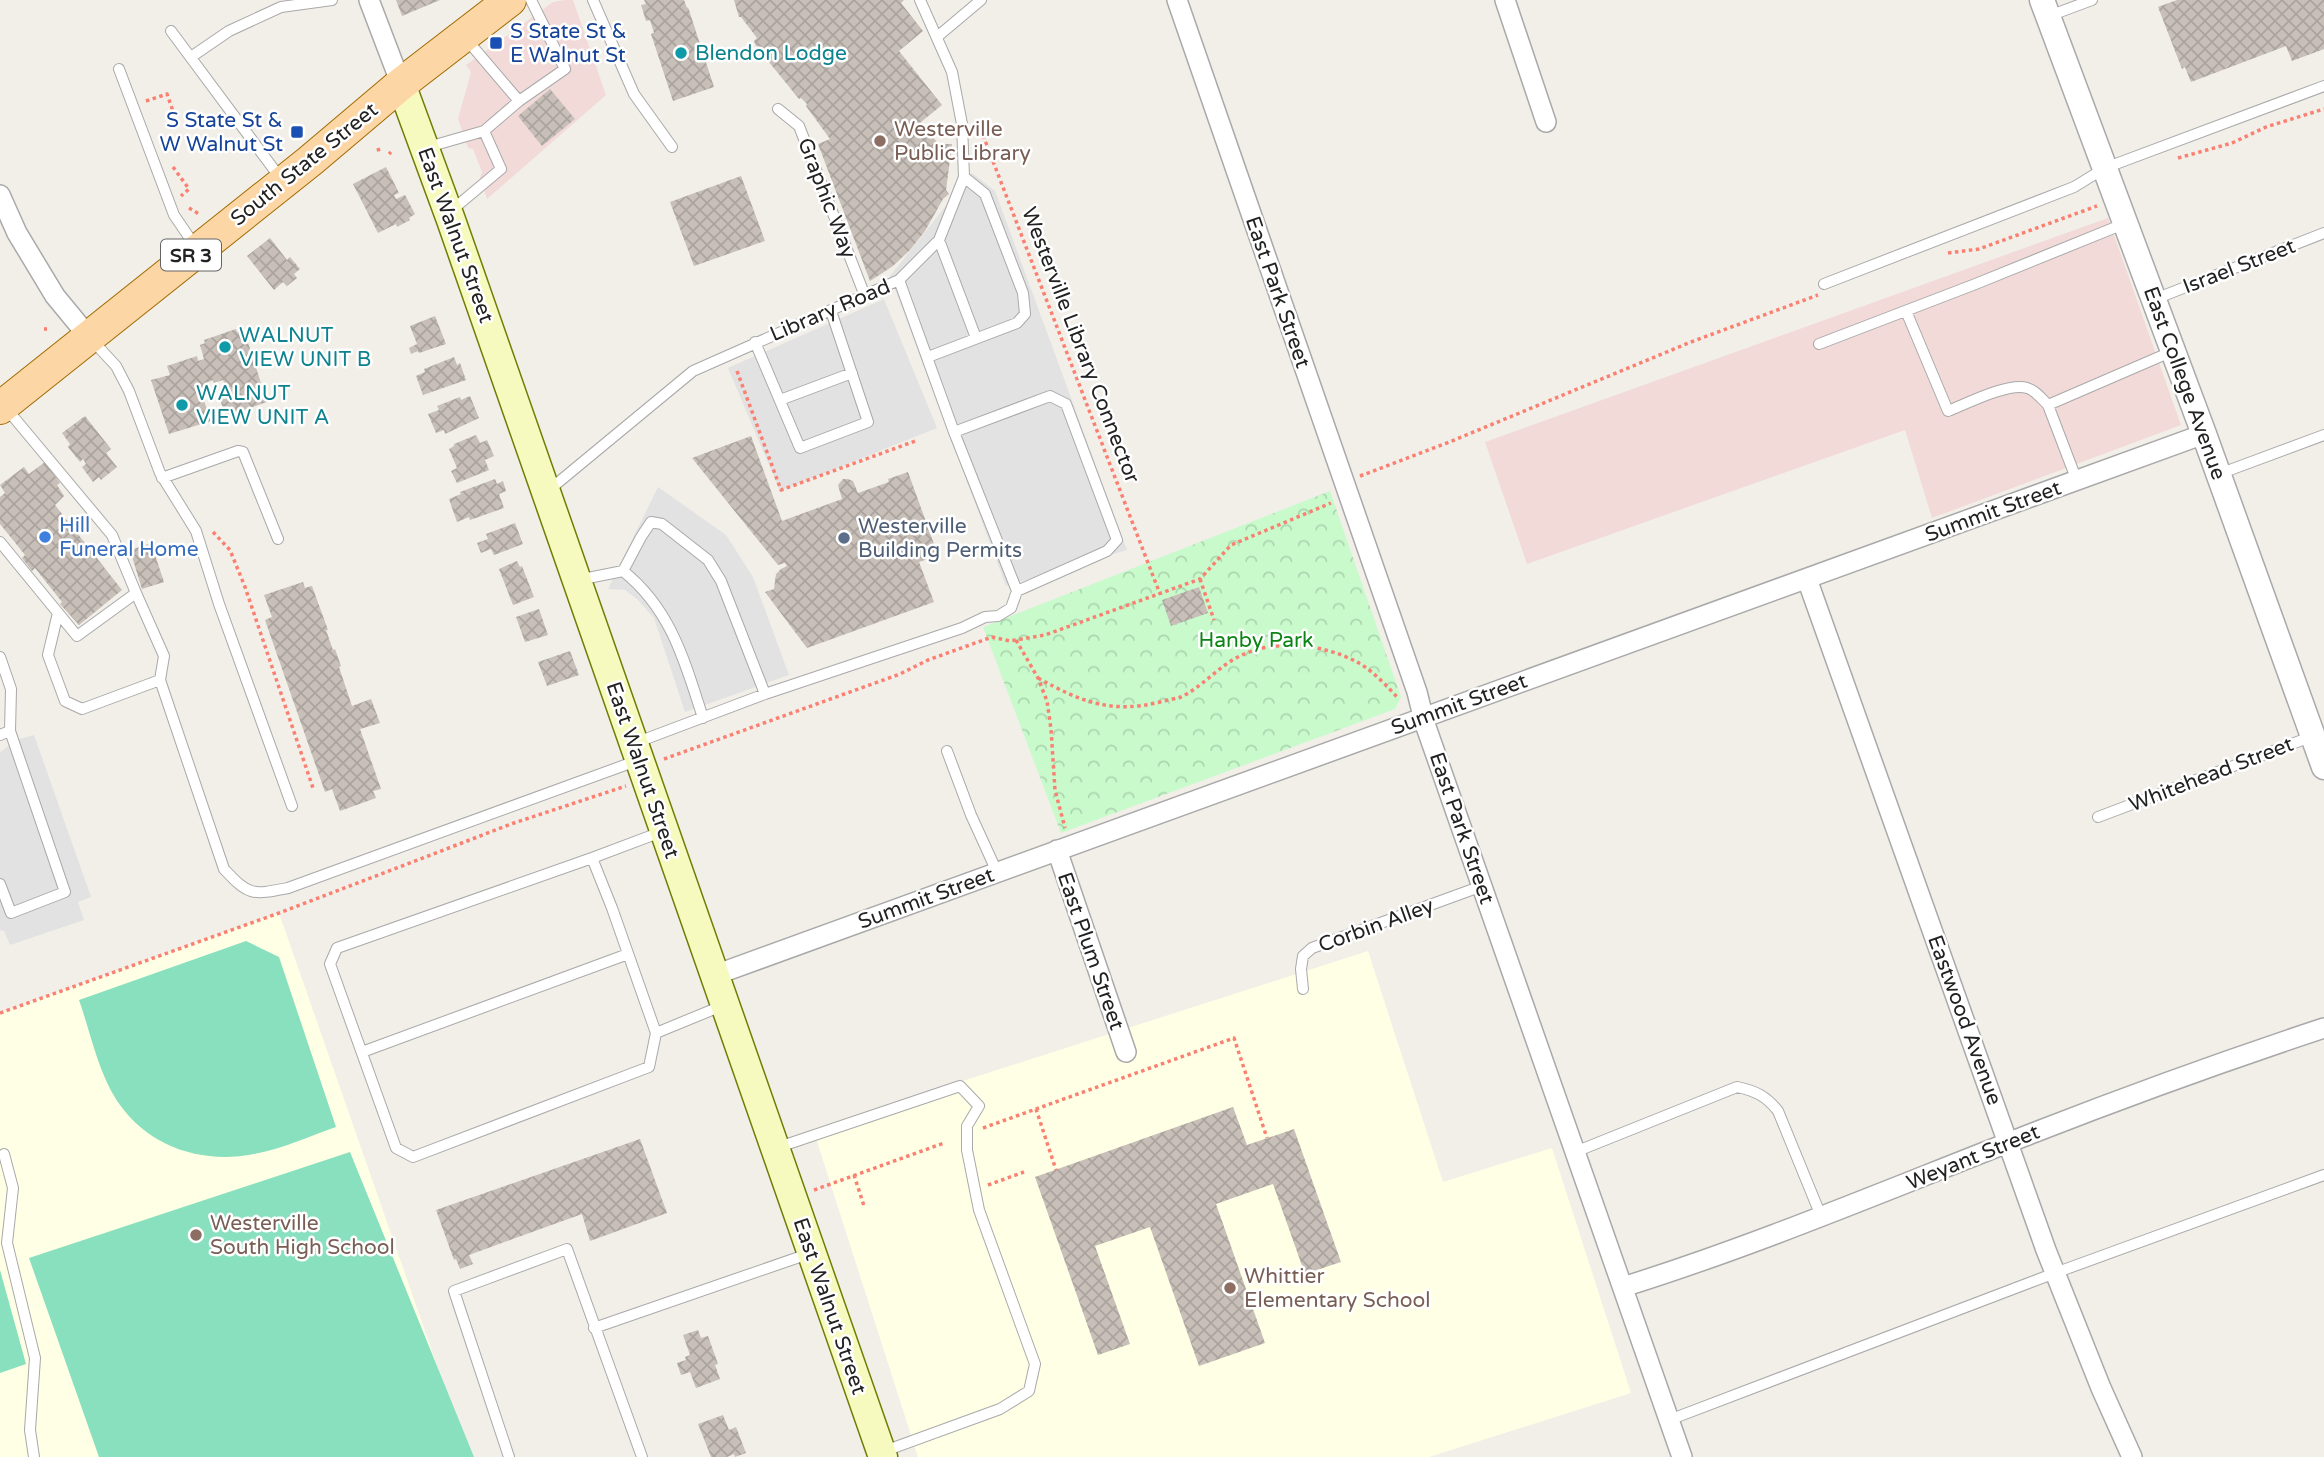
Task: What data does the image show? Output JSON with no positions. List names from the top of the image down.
{
  "streets": {
    "main road": ["South State Street", "East Walnut Street", "SR 3"],
    "street": [
      "East Park Street",
      "East College Avenue",
      "Summit Street",
      "East Plum Street",
      "Eastwood Avenue",
      "Weyant Street"
    ],
    "lane": [
      "Graphic Way",
      "Israel Street",
      "Library Road",
      "Whitehead Street",
      "Corbin Alley"
    ],
    "path": ["Westerville Library Connector"]
  },
  "crossings": [
    ["South State Street", "East Walnut Street"],
    ["Graphic Way", "Library Road"],
    ["East Walnut Street", "Library Road"],
    ["East Walnut Street", "Summit Street"],
    ["Israel Street", "East College Avenue"],
    ["East Park Street", "Summit Street"],
    ["East Park Street", "Corbin Alley"],
    ["East Park Street", "Weyant Street"],
    ["Library Road", "Westerville Library Connector"],
    ["East College Avenue", "Summit Street"],
    ["East College Avenue", "Whitehead Street"],
    ["Summit Street", "East Plum Street"],
    ["Summit Street", "Eastwood Avenue"],
    ["Eastwood Avenue", "Weyant Street"]
  ],
  "parks": ["Hanby Park"],
  "places": {
    "transit": ["S State St & E Walnut St", "S State St & W Walnut St"],
    "other": [
      "Blendon Lodge",
      "Westerville Public Library",
      "WALNUT VIEW UNIT B",
      "WALNUT VIEW UNIT A",
      "Hill Funeral Home",
      "Westerville Building Permits",
      "Westerville South High School",
      "Whittier Elementary School"
    ]
  }
}
